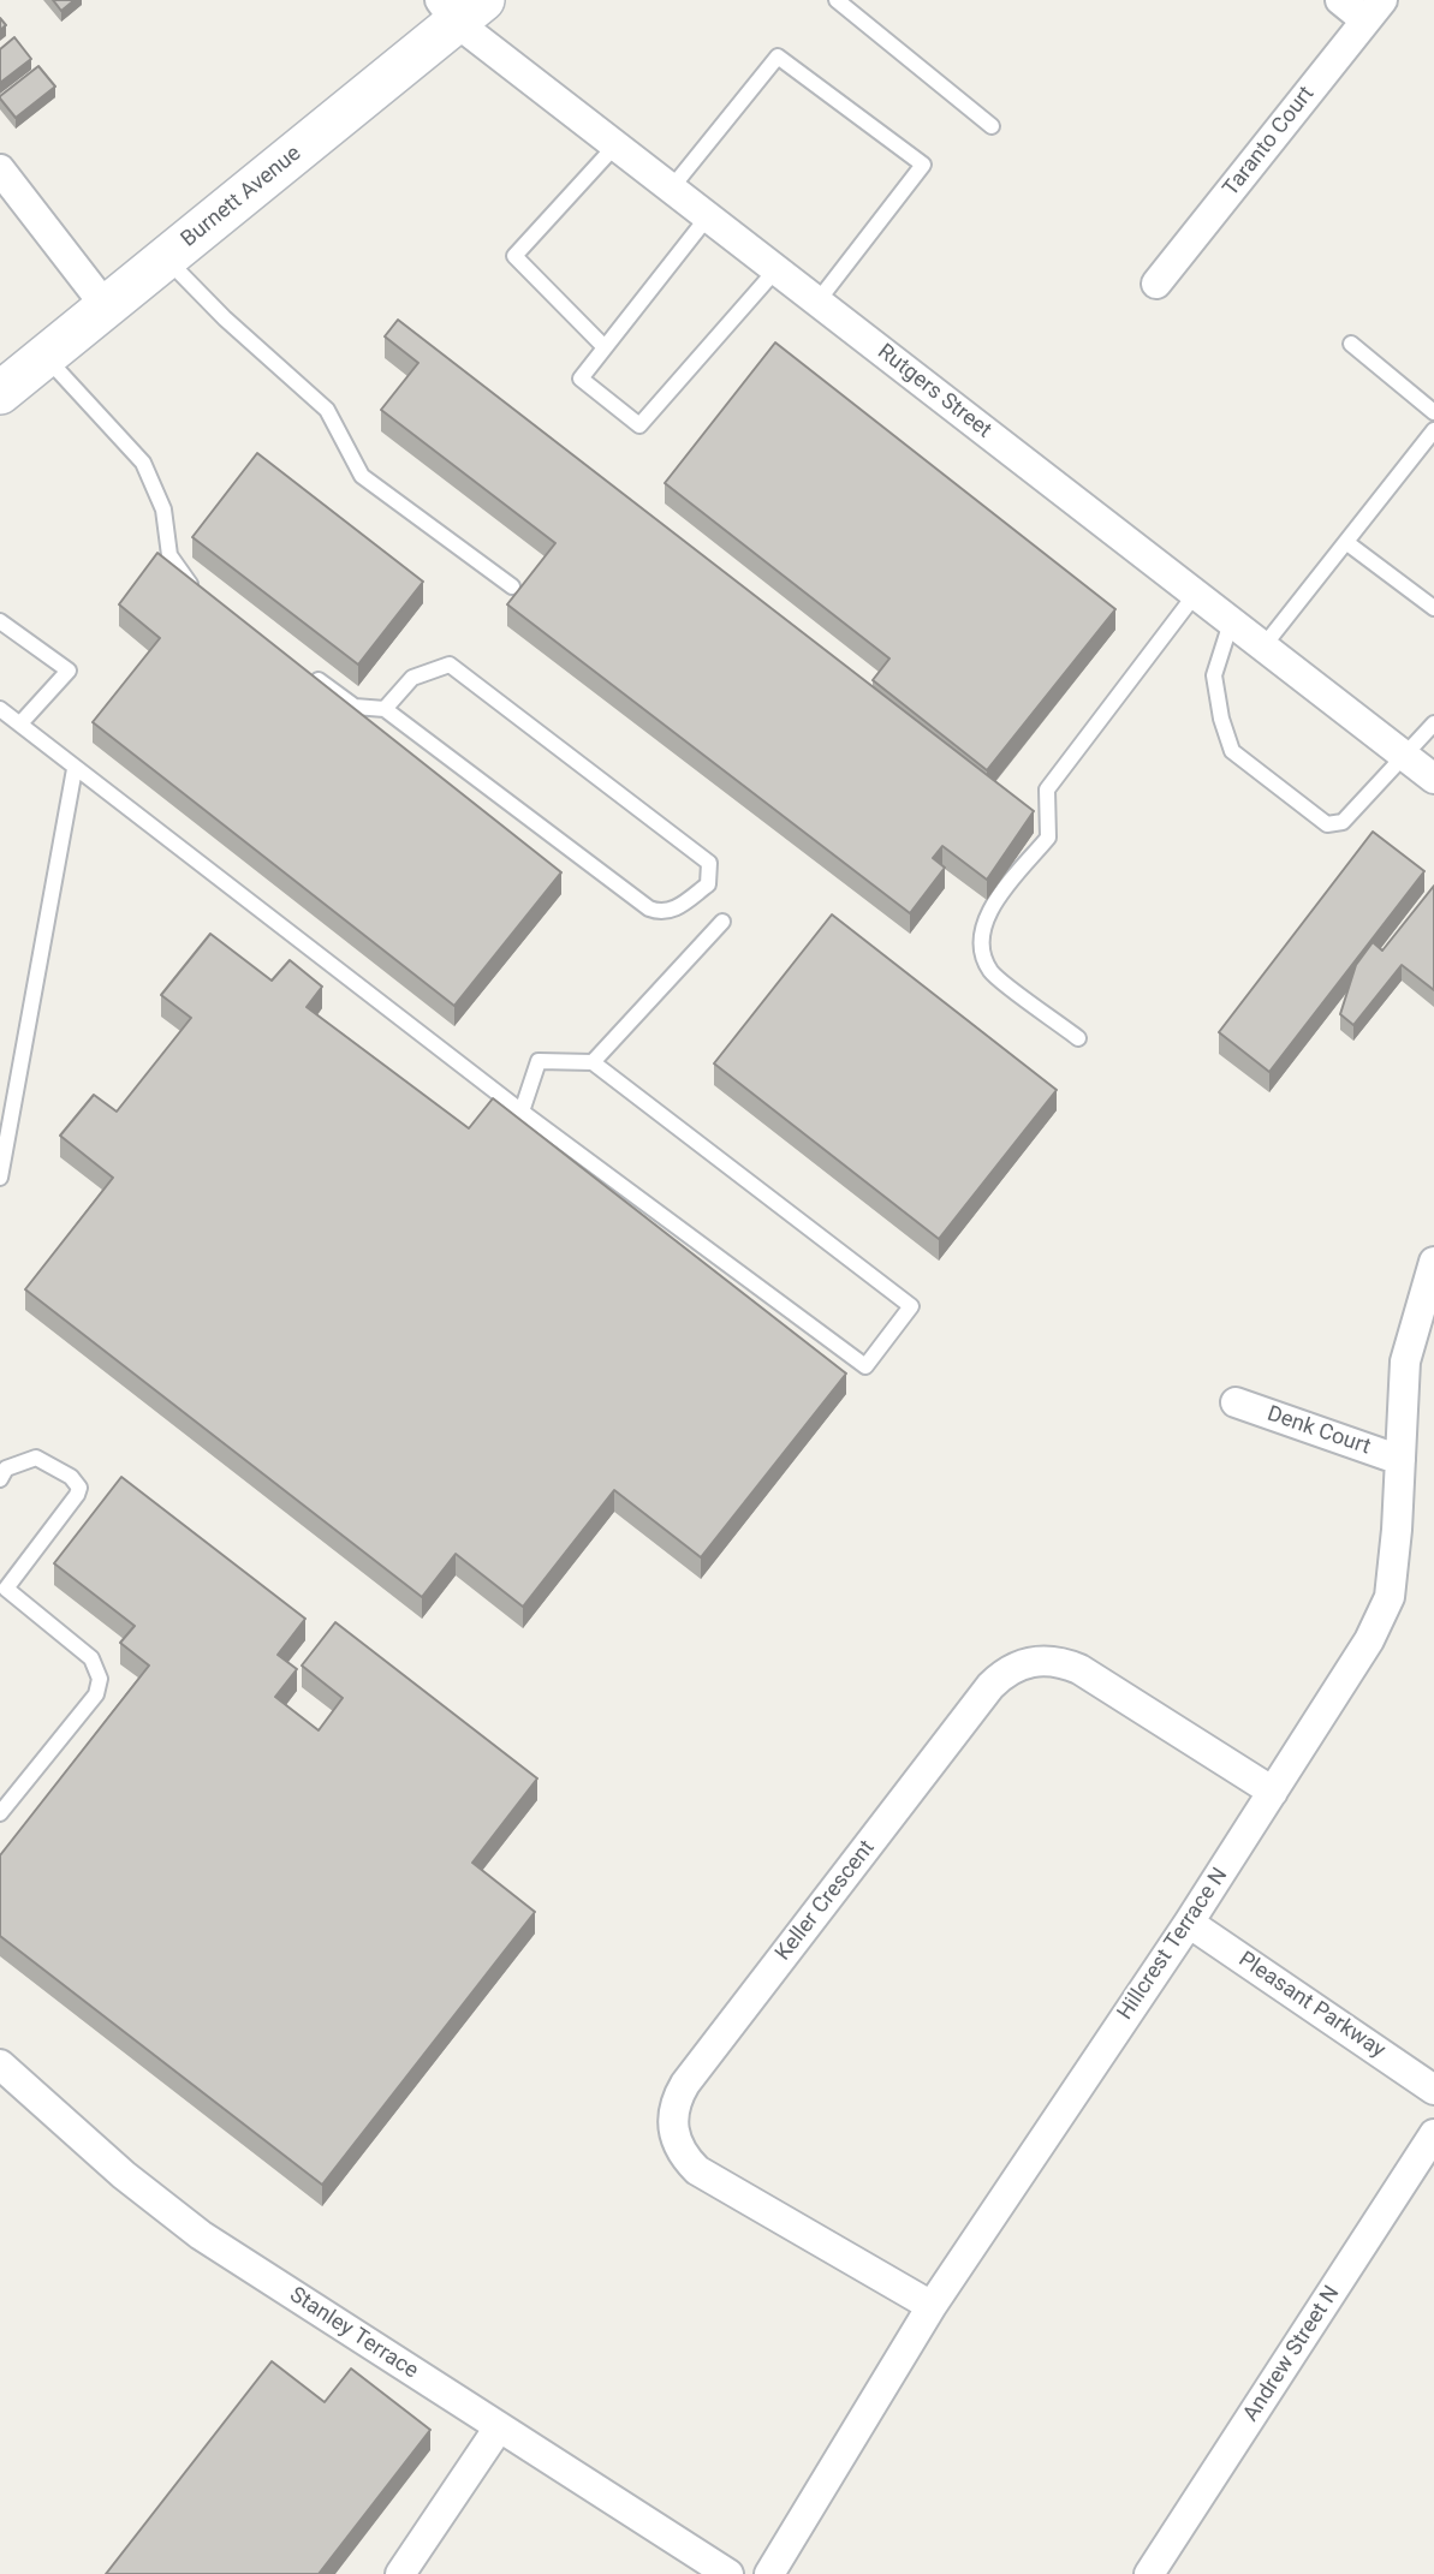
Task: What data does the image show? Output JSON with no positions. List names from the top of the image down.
{
  "streets": {
    "street": [
      "Taranto Court",
      "Burnett Avenue",
      "Rutgers Street",
      "Denk Court",
      "Keller Crescent",
      "Hillcrest Terrace N",
      "Pleasant Parkway",
      "Stanley Terrace",
      "Andrew Street N"
    ]
  },
  "crossings": [
    ["Burnett Avenue", "Rutgers Street"],
    ["Denk Court", "Hillcrest Terrace N"],
    ["Keller Crescent", "Hillcrest Terrace N"],
    ["Hillcrest Terrace N", "Pleasant Parkway"]
  ]
}
